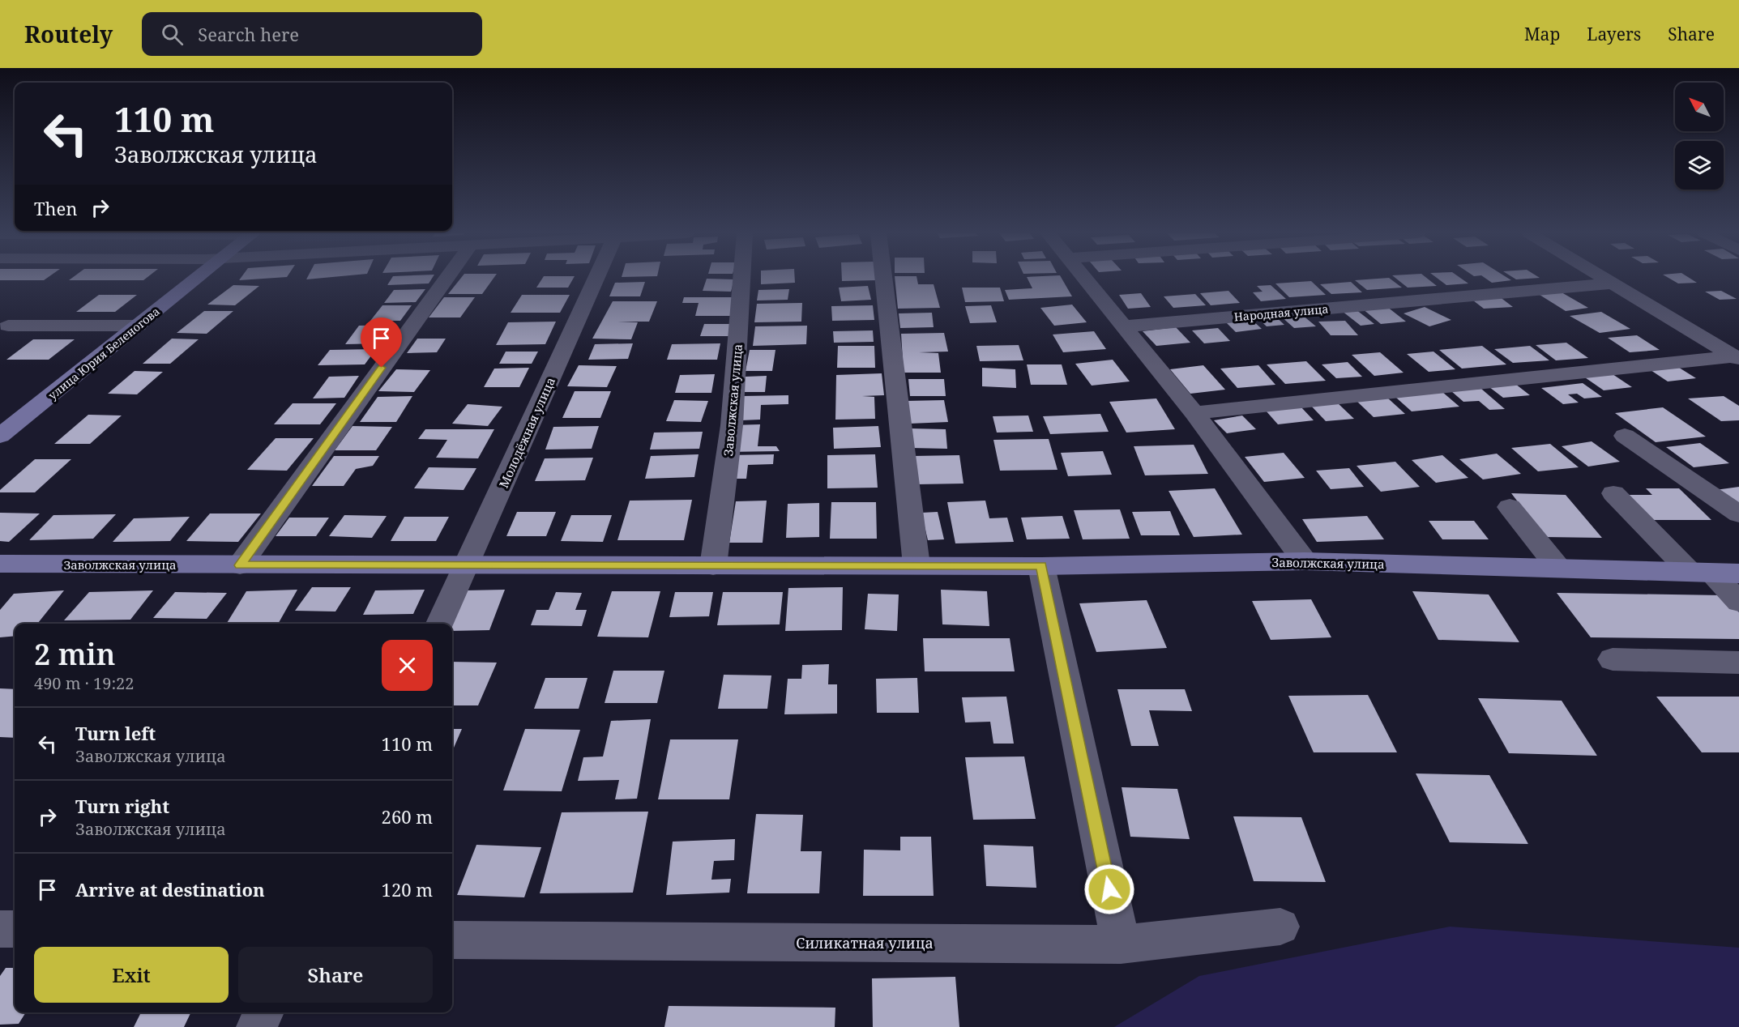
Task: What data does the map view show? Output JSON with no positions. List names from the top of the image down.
{
  "streets": {
    "main road": ["улица Юрия Беленогова", "Заволжская улица"],
    "street": ["Народная улица", "Молодёжная улица", "Силикатная улица"]
  },
  "crossings": [
    ["Заволжская улица", "Молодёжная улица"]
  ],
  "north": "top left",
  "page": {
    "header": "Routely",
    "search": "Search here",
    "nav": ["Map", "Layers", "Share"],
    "turn": ["110 m", "Заволжская улица"],
    "then": "Then",
    "heading": ["2 min", "490 m · 19:22"],
    "list": [
      {
        "name": "Turn left",
        "note": "Заволжская улица",
        "value": "110 m"
      },
      {
        "name": "Turn right",
        "note": "Заволжская улица",
        "value": "260 m"
      },
      {
        "name": "Arrive at destination",
        "value": "120 m"
      }
    ],
    "buttons": ["Exit", "Share"]
  }
}
